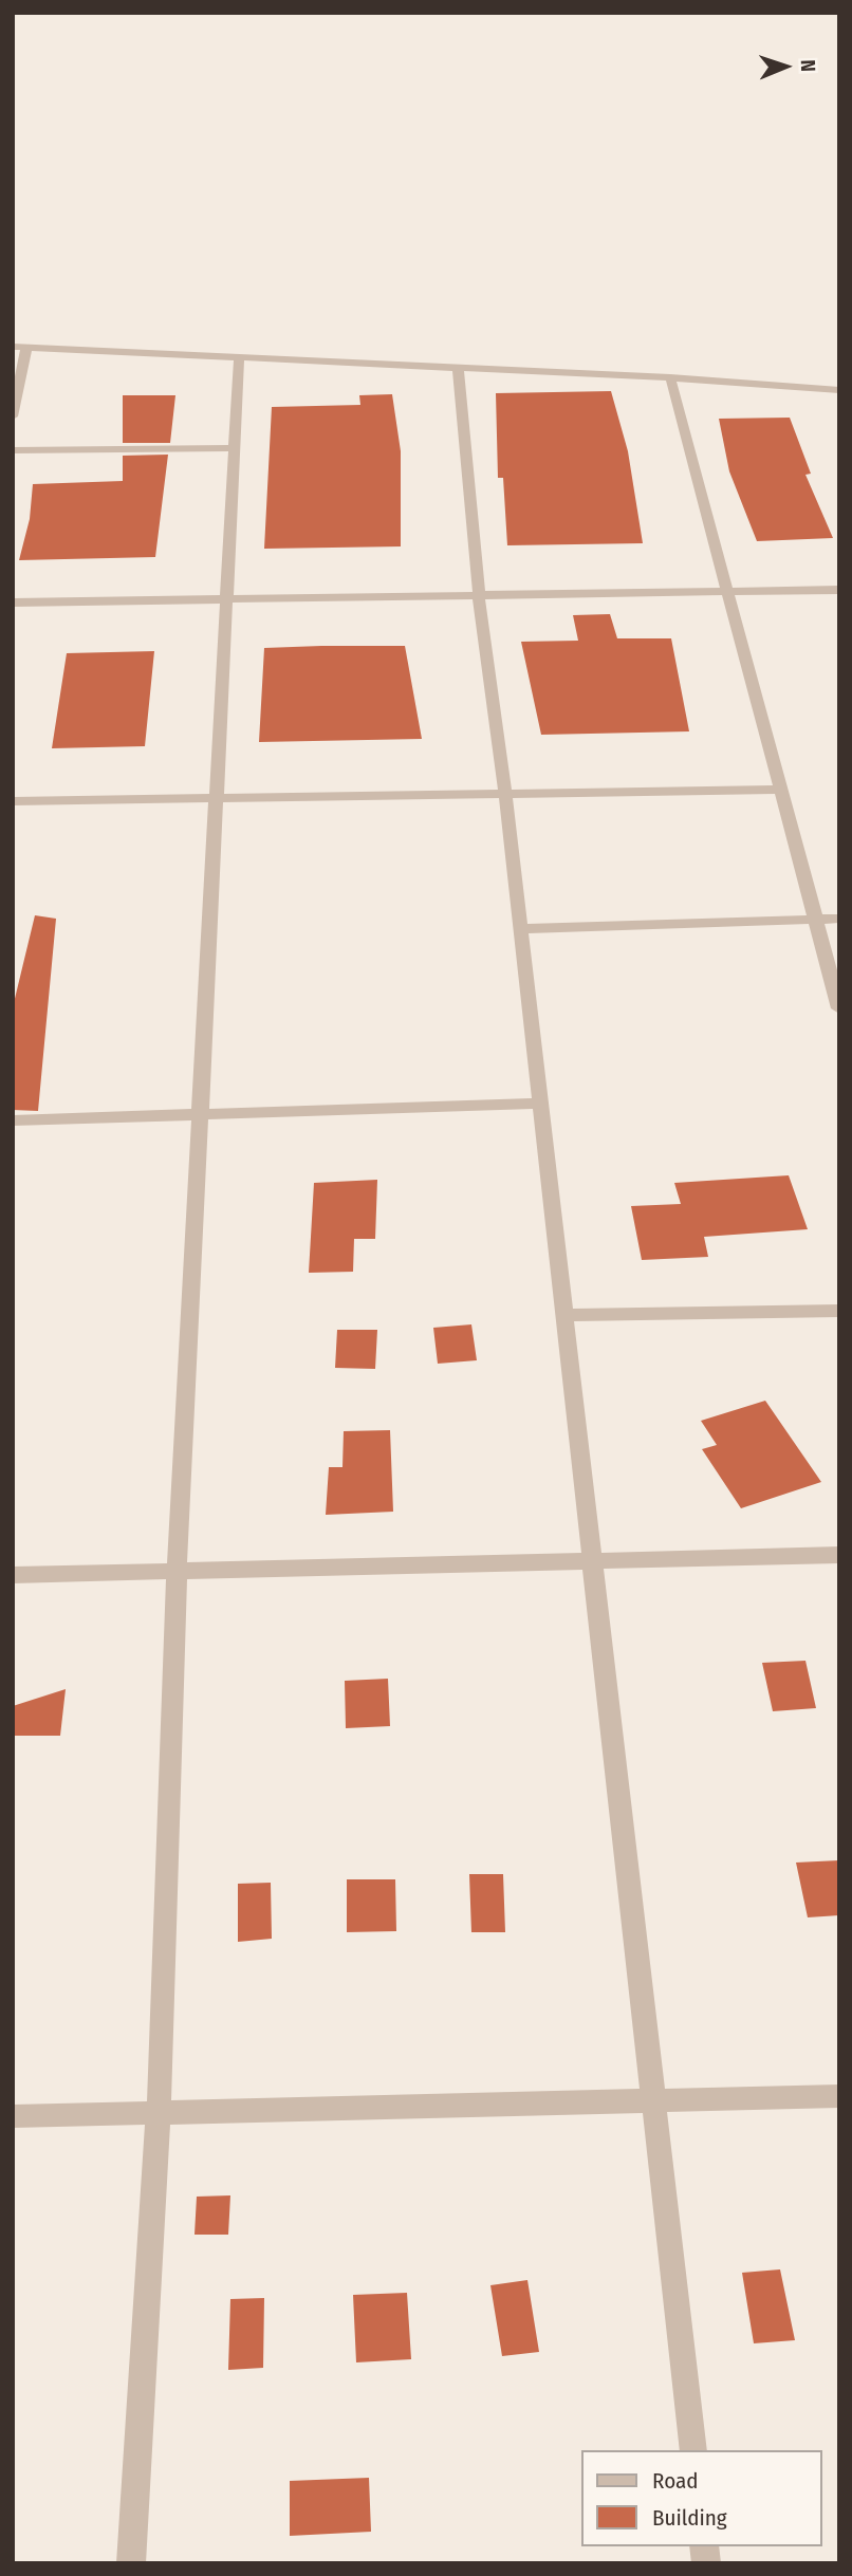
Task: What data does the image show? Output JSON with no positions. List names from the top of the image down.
{
  "legend": ["Road", "Building"],
  "north": "right"
}
